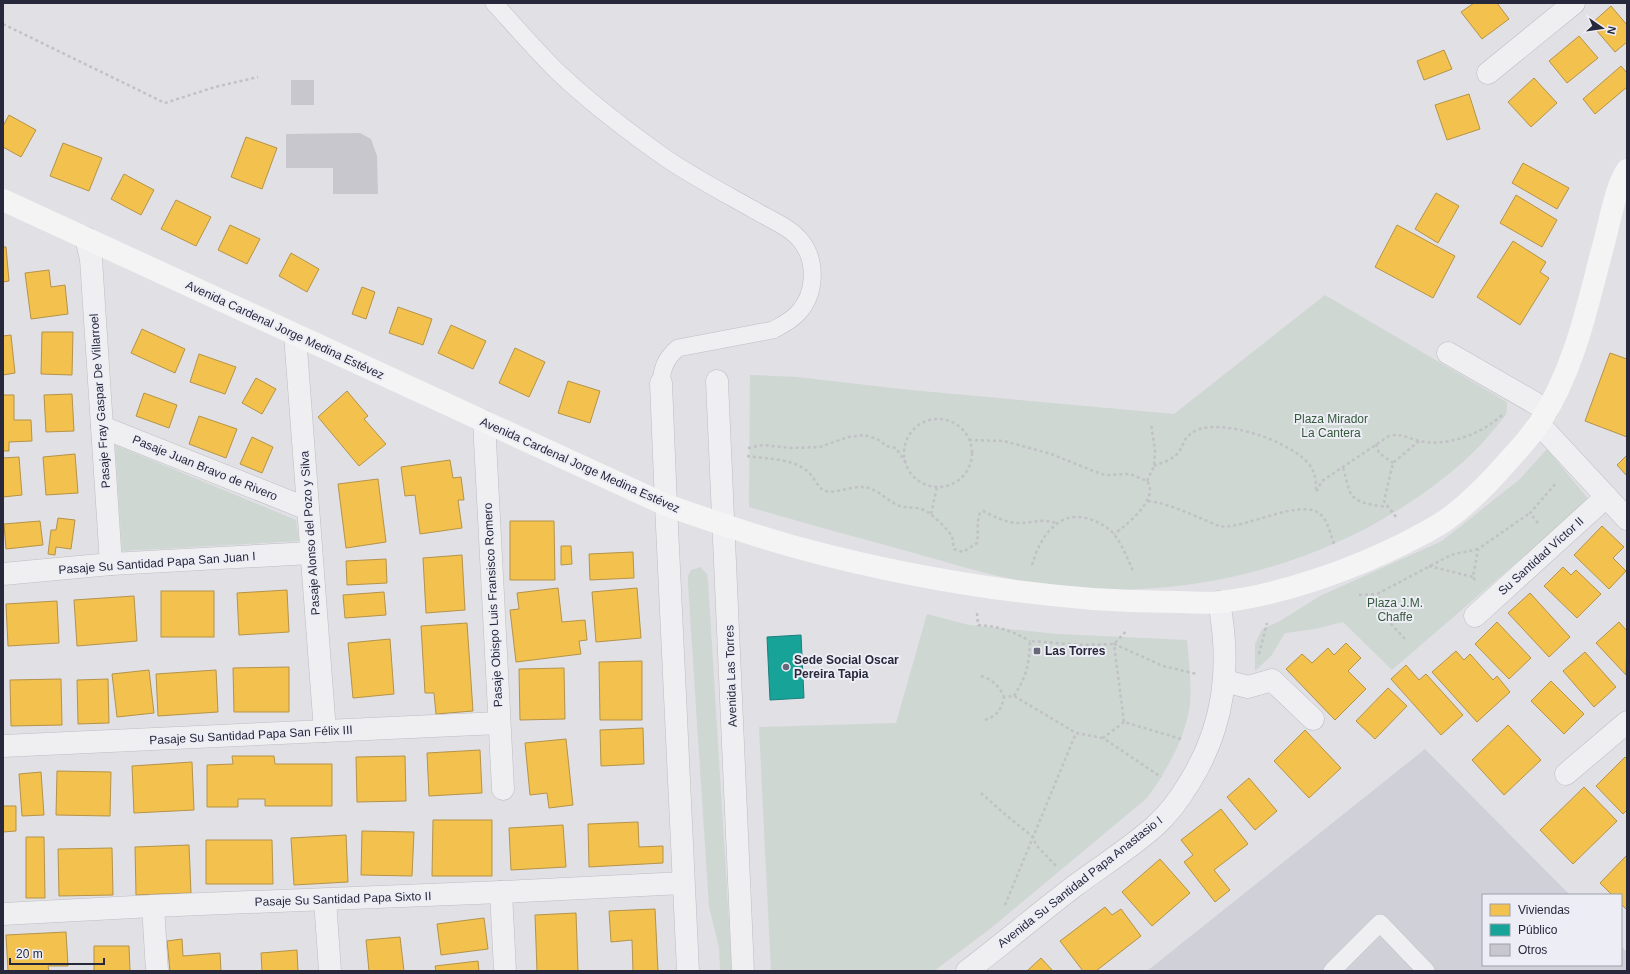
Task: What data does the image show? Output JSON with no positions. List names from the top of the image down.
{
  "streets": {
    "street": [
      "Avenida Cardenal Jorge Medina Estévez",
      "Pasaje Fray Gaspar De Villarroel",
      "Pasaje Juan Bravo de Rivero",
      "Pasaje Alonso del Pozo y Silva",
      "Su Santidad Víctor II",
      "Pasaje Su Santidad Papa San Juan I",
      "Pasaje Obispo Luis Fransisco Romero",
      "Avenida Las Torres",
      "Pasaje Su Santidad Papa San Félix III",
      "Avenida Su Santidad Papa Anastasio I",
      "Pasaje Su Santidad Papa Sixto II"
    ]
  },
  "crossings": [
    ["Avenida Cardenal Jorge Medina Estévez", "Pasaje Fray Gaspar De Villarroel"],
    ["Avenida Cardenal Jorge Medina Estévez", "Pasaje Alonso del Pozo y Silva"],
    ["Avenida Cardenal Jorge Medina Estévez", "Pasaje Obispo Luis Fransisco Romero"],
    ["Avenida Cardenal Jorge Medina Estévez", "Avenida Las Torres"],
    ["Avenida Cardenal Jorge Medina Estévez", "Avenida Su Santidad Papa Anastasio I"],
    ["Pasaje Fray Gaspar De Villarroel", "Pasaje Juan Bravo de Rivero"],
    ["Pasaje Fray Gaspar De Villarroel", "Pasaje Su Santidad Papa San Juan I"],
    ["Pasaje Juan Bravo de Rivero", "Pasaje Alonso del Pozo y Silva"],
    ["Pasaje Alonso del Pozo y Silva", "Pasaje Su Santidad Papa San Juan I"],
    ["Pasaje Alonso del Pozo y Silva", "Pasaje Su Santidad Papa San Félix III"],
    ["Pasaje Obispo Luis Fransisco Romero", "Pasaje Su Santidad Papa San Félix III"]
  ],
  "parks": ["Plaza Mirador La Cantera", "Plaza J.M. Chaffe"],
  "places": {
    "transit": ["Las Torres"],
    "other": ["Sede Social Oscar Pereira Tapia"]
  },
  "legend": ["Viviendas", "Público", "Otros"],
  "scale_bar": "20 m",
  "north": "right"
}
